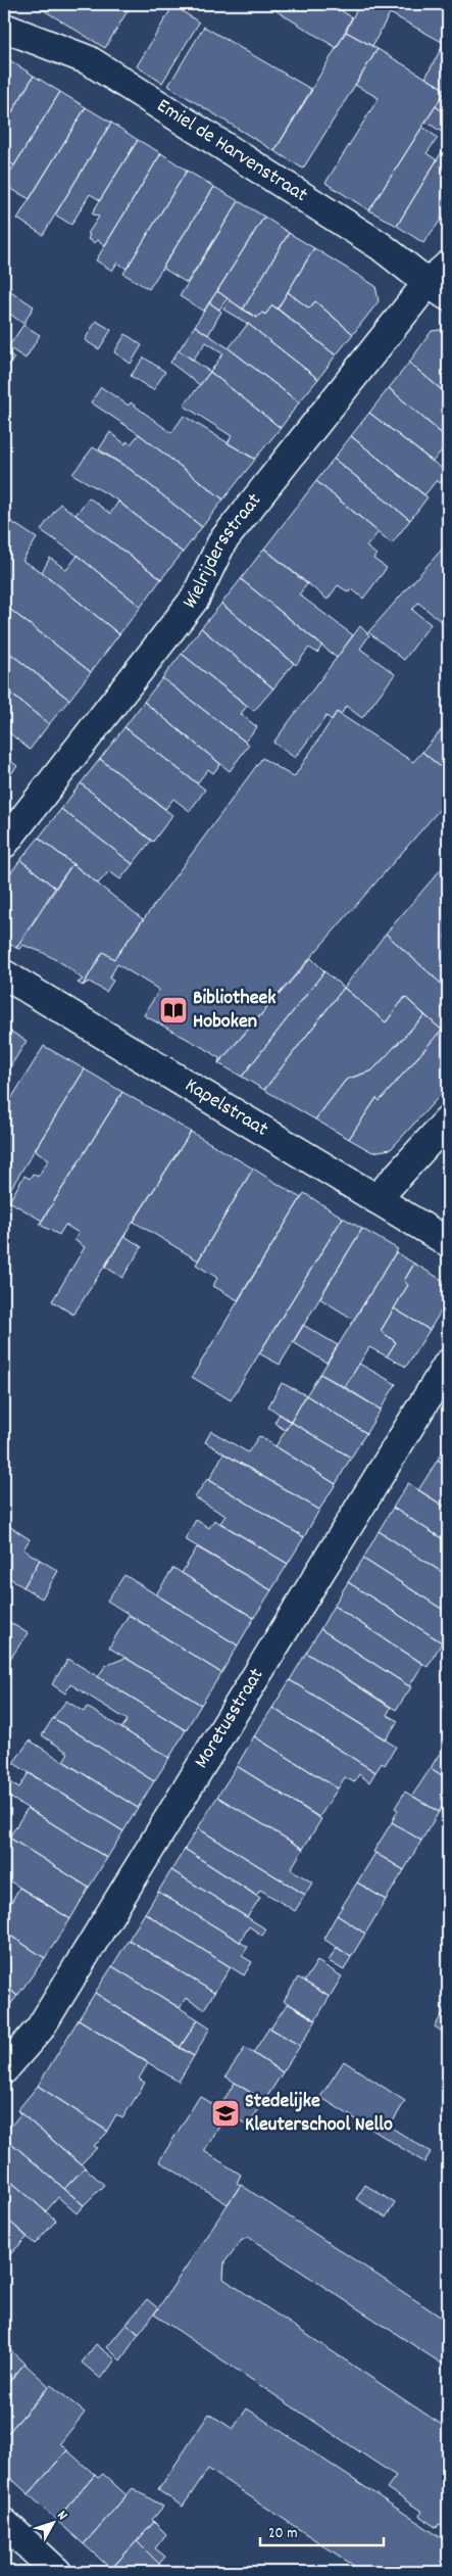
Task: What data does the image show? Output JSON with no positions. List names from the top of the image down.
{
  "streets": {
    "street": [
      "Emiel de Harvenstraat",
      "Wielrijdersstraat",
      "Kapelstraat",
      "Moretusstraat"
    ]
  },
  "crossings": [
    ["Emiel de Harvenstraat", "Wielrijdersstraat"]
  ],
  "places": {
    "library": ["Bibliotheek Hoboken"],
    "school or university": ["Stedelijke Kleuterschool Nello"]
  },
  "scale_bar": "20 m",
  "north": "top right"
}
